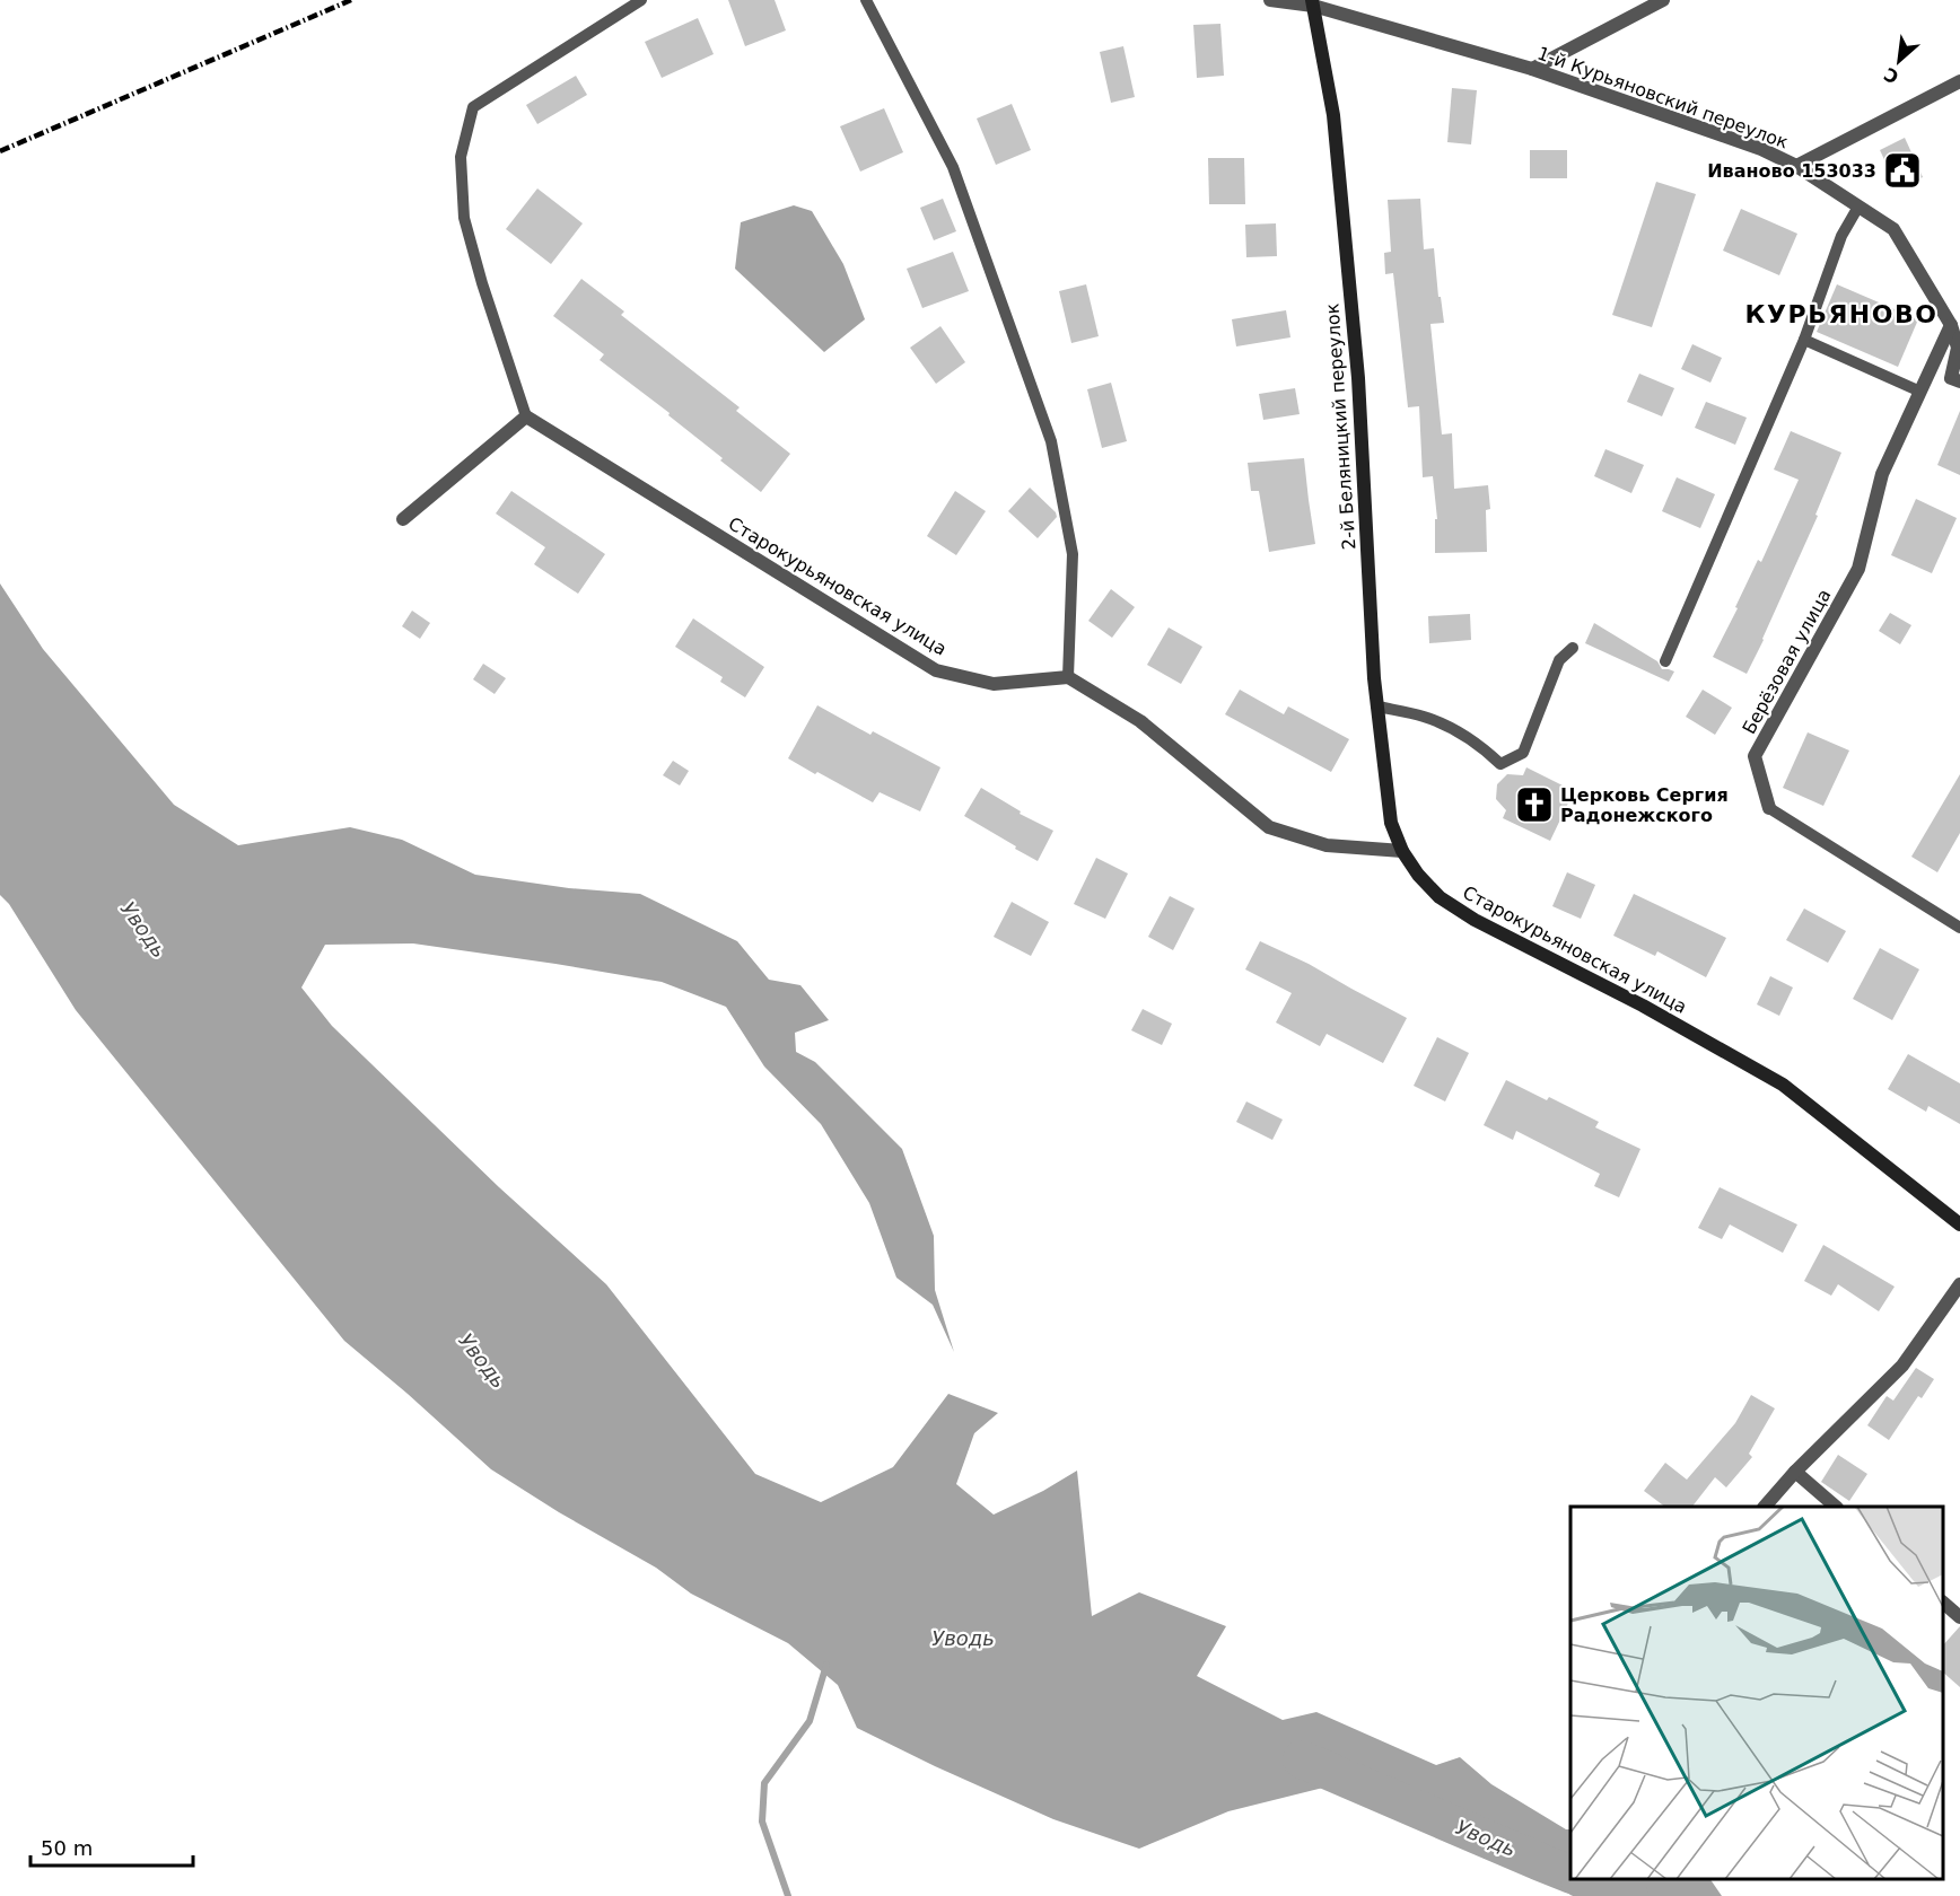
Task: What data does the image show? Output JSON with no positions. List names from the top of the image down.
{
  "streets": {
    "main road": ["2-й Беляницкий переулок", "Старокурьяновская улица"],
    "street": ["1-й Курьяновский переулок", "Берёзовая улица"]
  },
  "crossings": [
    ["1-й Курьяновский переулок", "2-й Беляницкий переулок"],
    ["1-й Курьяновский переулок", "Берёзовая улица"],
    ["2-й Беляницкий переулок", "Старокурьяновская улица"]
  ],
  "districts": ["КУРЬЯНОВО"],
  "water": ["Уводь"],
  "places": {
    "public building": ["Иваново 153033"],
    "church": ["Церковь Сергия Радонежского"]
  },
  "scale_bar": "50 m",
  "north": "bottom left"
}
